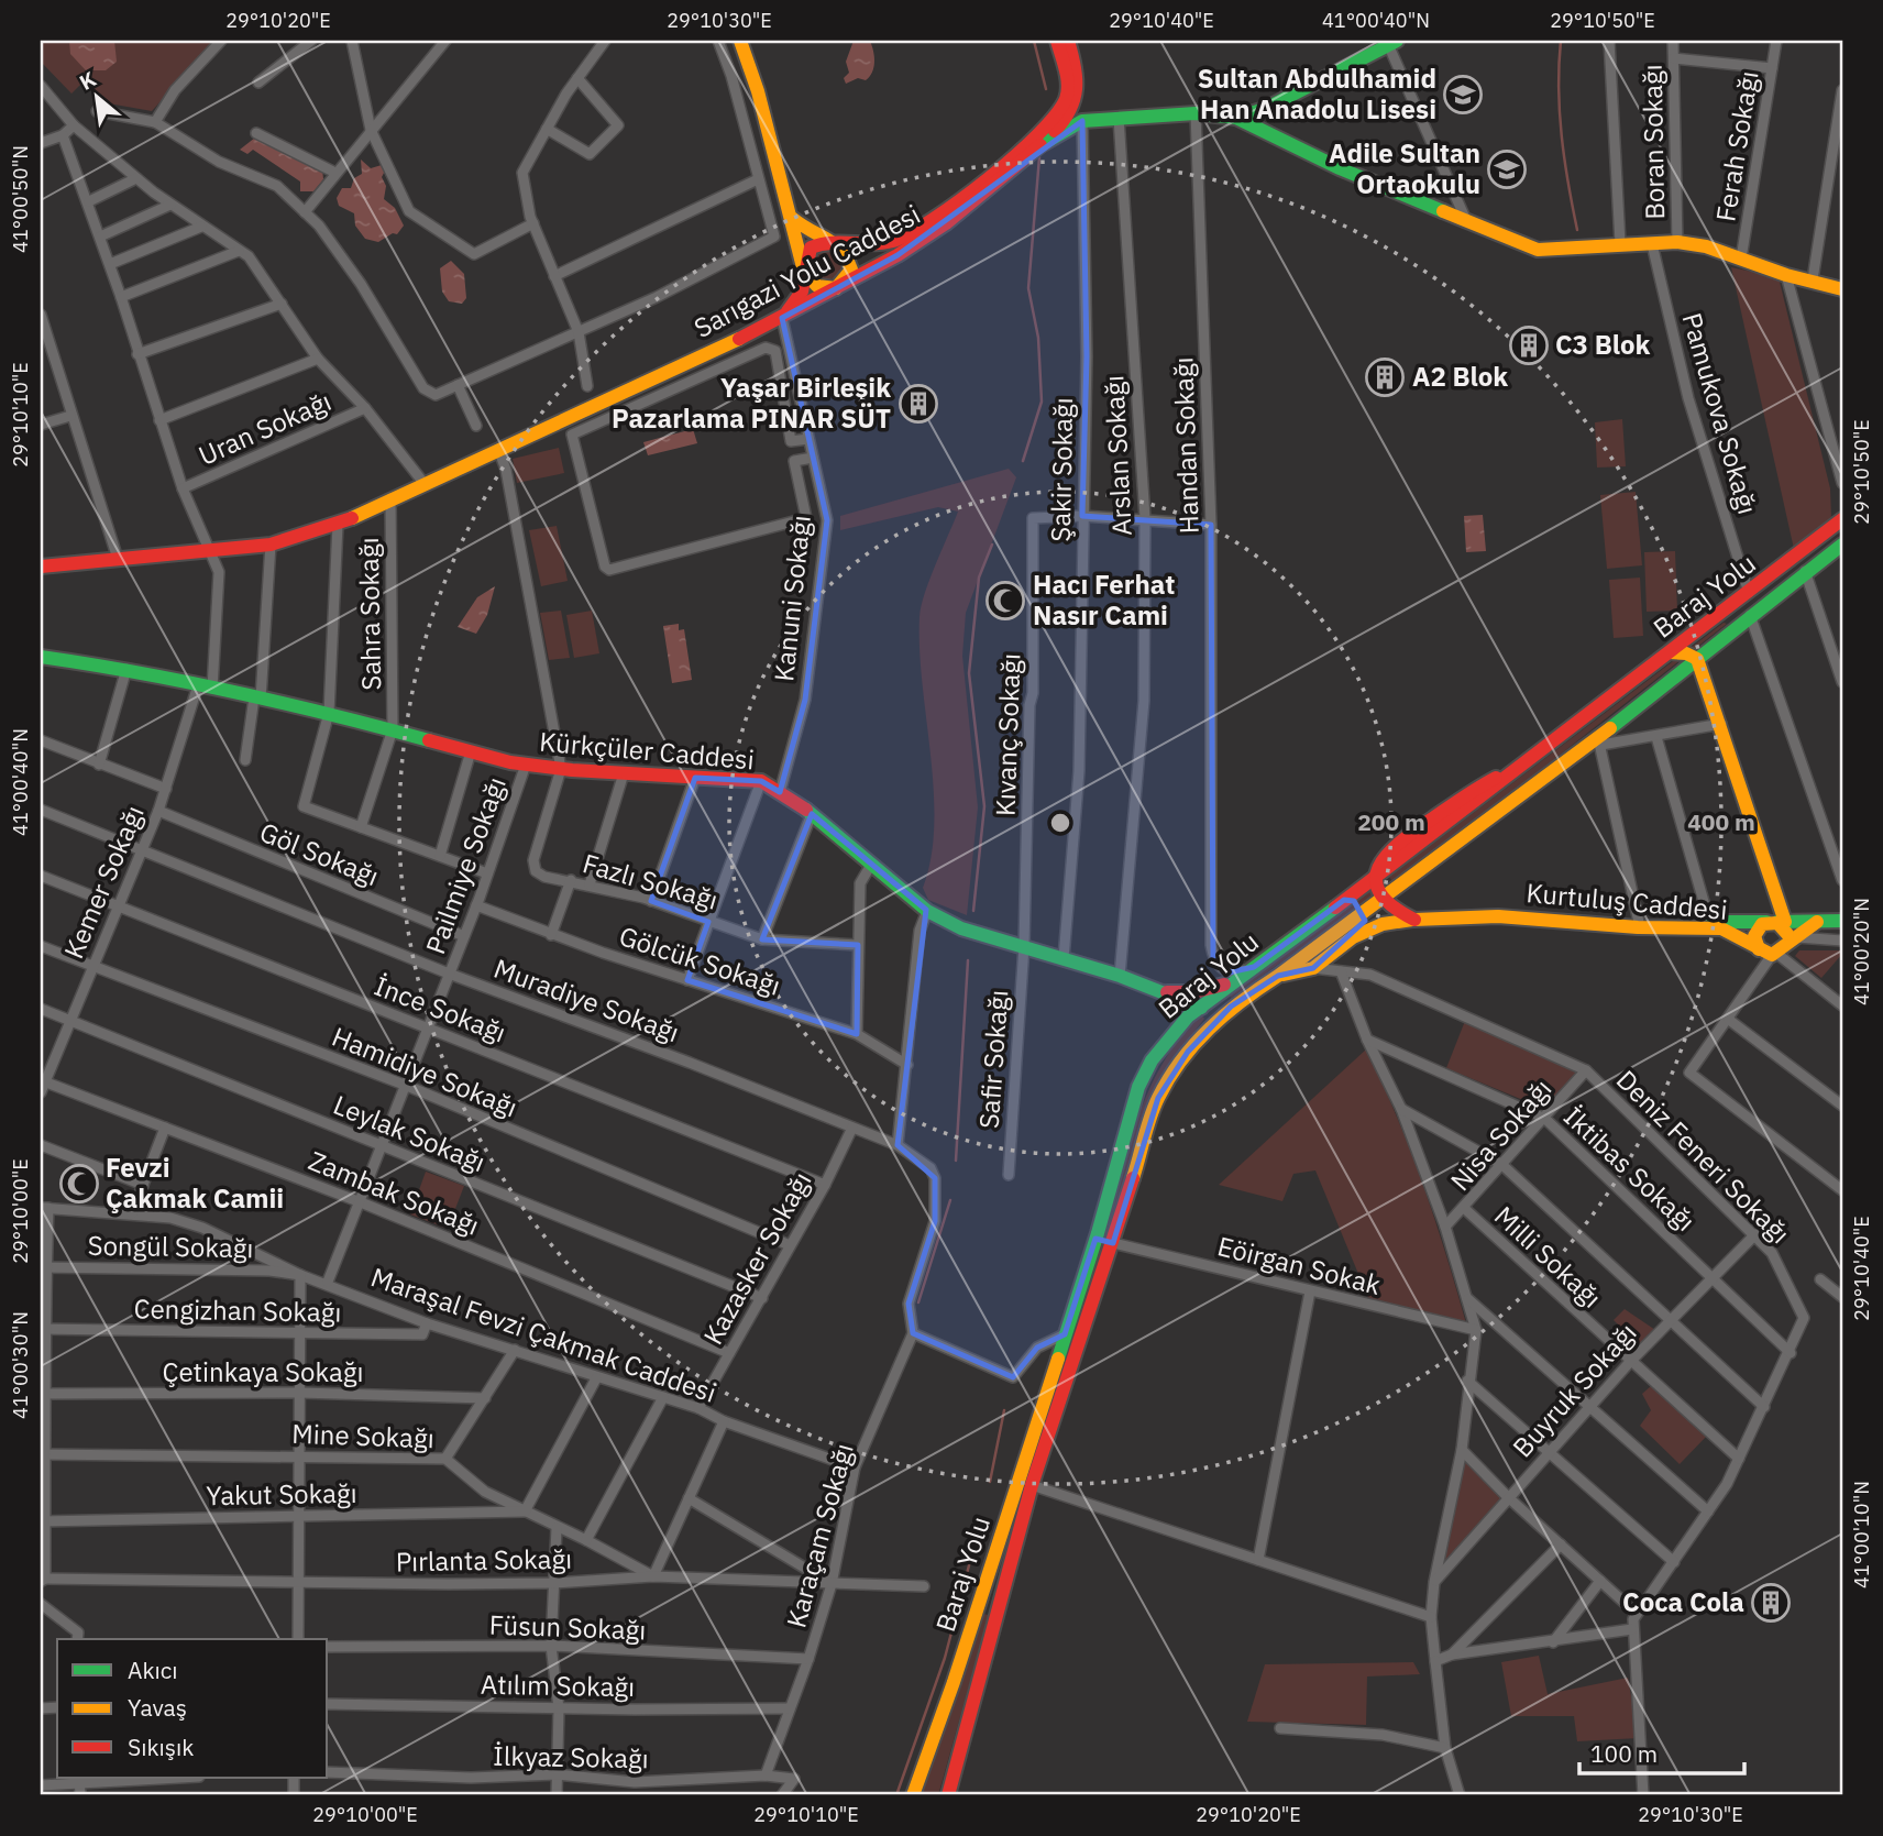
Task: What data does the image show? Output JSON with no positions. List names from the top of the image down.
{
  "streets": {
    "main road": [
      "Sarıgazi Yolu Caddesi",
      "Baraj Yolu",
      "Kürkçüler Caddesi",
      "Kurtuluş Caddesi"
    ],
    "street": [
      "Boran Sokağı",
      "Ferah Sokağı",
      "Pamukova Sokağı",
      "Uran Sokağı",
      "Handan Sokağı",
      "Arslan Sokağı",
      "Şakir Sokağı",
      "Kanuni Sokağı",
      "Sahra Sokağı",
      "Kıvanç Sokağı",
      "Göl Sokağı",
      "Pailmiye Sokağı",
      "Kemer Sokağı",
      "Fazlı Sokağı",
      "Gölcük Sokağı",
      "Muradiye Sokağı",
      "İnce Sokağı",
      "Safir Sokağı",
      "Hamidiye Sokağı",
      "Leylak Sokağı",
      "Nisa Sokağı",
      "Deniz Feneri Sokağı",
      "İktibas Sokağı",
      "Zambak Sokağı",
      "Songül Sokağı",
      "Milli Sokağı",
      "Kazasker Sokağı",
      "Eöirgan Sokak",
      "Cengizhan Sokağı",
      "Maraşal Fevzi Çakmak Caddesi",
      "Çetinkaya Sokağı",
      "Buyruk Sokağı",
      "Mine Sokağı",
      "Yakut Sokağı",
      "Karaçam Sokağı",
      "Pırlanta Sokağı",
      "Füsun Sokağı",
      "Atılım Sokağı",
      "İlkyaz Sokağı"
    ]
  },
  "crossings": [
    ["Boran Sokağı", "Sarıgazi Yolu Caddesi"],
    ["Ferah Sokağı", "Sarıgazi Yolu Caddesi"],
    ["Sarıgazi Yolu Caddesi", "Pamukova Sokağı"],
    ["Sarıgazi Yolu Caddesi", "Handan Sokağı"],
    ["Sarıgazi Yolu Caddesi", "Arslan Sokağı"],
    ["Sarıgazi Yolu Caddesi", "Şakir Sokağı"],
    ["Sarıgazi Yolu Caddesi", "Kanuni Sokağı"],
    ["Sarıgazi Yolu Caddesi", "Sahra Sokağı"],
    ["Pamukova Sokağı", "Baraj Yolu"],
    ["Handan Sokağı", "Baraj Yolu"],
    ["Handan Sokağı", "Kıvanç Sokağı"],
    ["Arslan Sokağı", "Kıvanç Sokağı"],
    ["Arslan Sokağı", "Kürkçüler Caddesi"],
    ["Şakir Sokağı", "Kıvanç Sokağı"],
    ["Şakir Sokağı", "Kürkçüler Caddesi"],
    ["Baraj Yolu", "Kürkçüler Caddesi"],
    ["Baraj Yolu", "Eöirgan Sokak"],
    ["Kanuni Sokağı", "Kürkçüler Caddesi"],
    ["Sahra Sokağı", "Kürkçüler Caddesi"],
    ["Kıvanç Sokağı", "Kürkçüler Caddesi"],
    ["Kıvanç Sokağı", "Safir Sokağı"],
    ["Kürkçüler Caddesi", "Pailmiye Sokağı"],
    ["Kürkçüler Caddesi", "Kemer Sokağı"],
    ["Kürkçüler Caddesi", "Fazlı Sokağı"],
    ["Kürkçüler Caddesi", "Safir Sokağı"],
    ["Göl Sokağı", "Pailmiye Sokağı"],
    ["Göl Sokağı", "Kemer Sokağı"],
    ["Pailmiye Sokağı", "Gölcük Sokağı"],
    ["Pailmiye Sokağı", "Muradiye Sokağı"],
    ["Pailmiye Sokağı", "İnce Sokağı"],
    ["Pailmiye Sokağı", "Hamidiye Sokağı"],
    ["Pailmiye Sokağı", "Leylak Sokağı"],
    ["Pailmiye Sokağı", "Zambak Sokağı"],
    ["Pailmiye Sokağı", "Maraşal Fevzi Çakmak Caddesi"],
    ["Kemer Sokağı", "Muradiye Sokağı"],
    ["Kemer Sokağı", "İnce Sokağı"],
    ["Kemer Sokağı", "Hamidiye Sokağı"],
    ["Kemer Sokağı", "Leylak Sokağı"],
    ["Kemer Sokağı", "Zambak Sokağı"],
    ["Kurtuluş Caddesi", "Deniz Feneri Sokağı"],
    ["Muradiye Sokağı", "Kazasker Sokağı"],
    ["Muradiye Sokağı", "Karaçam Sokağı"],
    ["İnce Sokağı", "Kazasker Sokağı"],
    ["Hamidiye Sokağı", "Kazasker Sokağı"],
    ["Leylak Sokağı", "Kazasker Sokağı"],
    ["Nisa Sokağı", "Deniz Feneri Sokağı"],
    ["Nisa Sokağı", "İktibas Sokağı"],
    ["Nisa Sokağı", "Milli Sokağı"],
    ["Deniz Feneri Sokağı", "İktibas Sokağı"],
    ["Deniz Feneri Sokağı", "Milli Sokağı"],
    ["Deniz Feneri Sokağı", "Buyruk Sokağı"],
    ["İktibas Sokağı", "Buyruk Sokağı"],
    ["Zambak Sokağı", "Kazasker Sokağı"],
    ["Songül Sokağı", "Maraşal Fevzi Çakmak Caddesi"],
    ["Milli Sokağı", "Buyruk Sokağı"],
    ["Kazasker Sokağı", "Maraşal Fevzi Çakmak Caddesi"],
    ["Cengizhan Sokağı", "Maraşal Fevzi Çakmak Caddesi"],
    ["Maraşal Fevzi Çakmak Caddesi", "Karaçam Sokağı"],
    ["Mine Sokağı", "Yakut Sokağı"],
    ["Mine Sokağı", "Pırlanta Sokağı"],
    ["Karaçam Sokağı", "Pırlanta Sokağı"],
    ["Karaçam Sokağı", "Füsun Sokağı"],
    ["Karaçam Sokağı", "Atılım Sokağı"],
    ["Karaçam Sokağı", "İlkyaz Sokağı"]
  ],
  "places": {
    "school or university": ["Sultan Abdulhamid Han Anadolu Lisesi", "Adile Sultan Ortaokulu"],
    "building": [
      "C3 Blok",
      "A2 Blok",
      "Yaşar Birleşik Pazarlama PINAR SÜT",
      "Coca Cola"
    ],
    "mosque": ["Hacı Ferhat Nasır Cami", "Fevzi Çakmak Camii"]
  },
  "legend": ["Akıcı", "Yavaş", "Sıkışık"],
  "scale_bar": "100 m",
  "north": "top left",
  "coordinates": [
    "29°10'20\"E",
    "29°10'30\"E",
    "29°10'40\"E",
    "41°00'40\"N",
    "29°10'50\"E",
    "41°00'50\"N",
    "29°10'10\"E",
    "41°00'20\"N",
    "29°10'00\"E",
    "41°00'30\"N",
    "41°00'10\"N"
  ],
  "rings": ["200 m", "400 m"]
}
